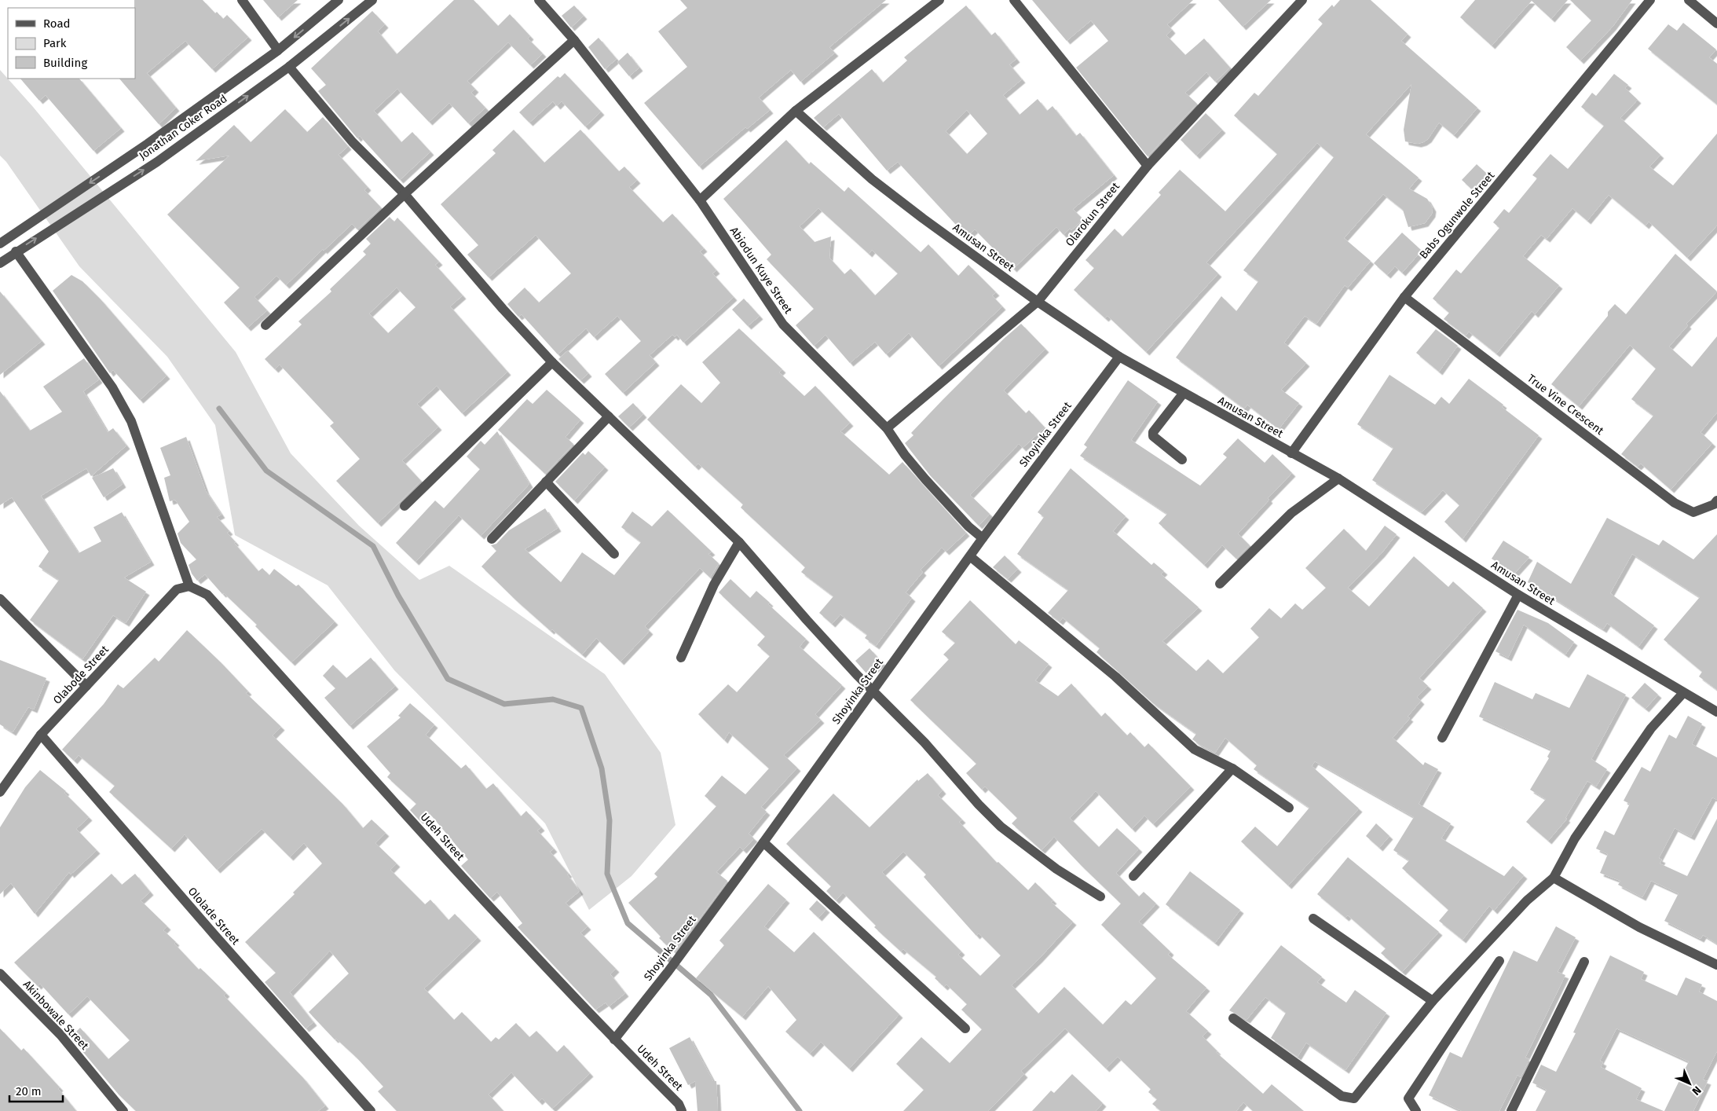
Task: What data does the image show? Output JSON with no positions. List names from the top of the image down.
{
  "streets": {
    "street": [
      "Jonathan Coker Road",
      "Olarokun Street",
      "Babs Ogunwole Street",
      "Amusan Street",
      "Abiodun Kuye Street",
      "True Vine Crescent",
      "Shoyinka Street",
      "Olabode Street",
      "Udeh Street",
      "Ololade Street",
      "Akinbowale Street"
    ]
  },
  "crossings": [
    ["Olarokun Street", "Amusan Street"],
    ["Olarokun Street", "Abiodun Kuye Street"],
    ["Babs Ogunwole Street", "Amusan Street"],
    ["Babs Ogunwole Street", "True Vine Crescent"],
    ["Amusan Street", "Shoyinka Street"],
    ["Abiodun Kuye Street", "Shoyinka Street"],
    ["Shoyinka Street", "Udeh Street"],
    ["Olabode Street", "Udeh Street"],
    ["Olabode Street", "Ololade Street"]
  ],
  "legend": ["Road", "Park", "Building"],
  "scale_bar": "20 m",
  "north": "bottom right"
}
